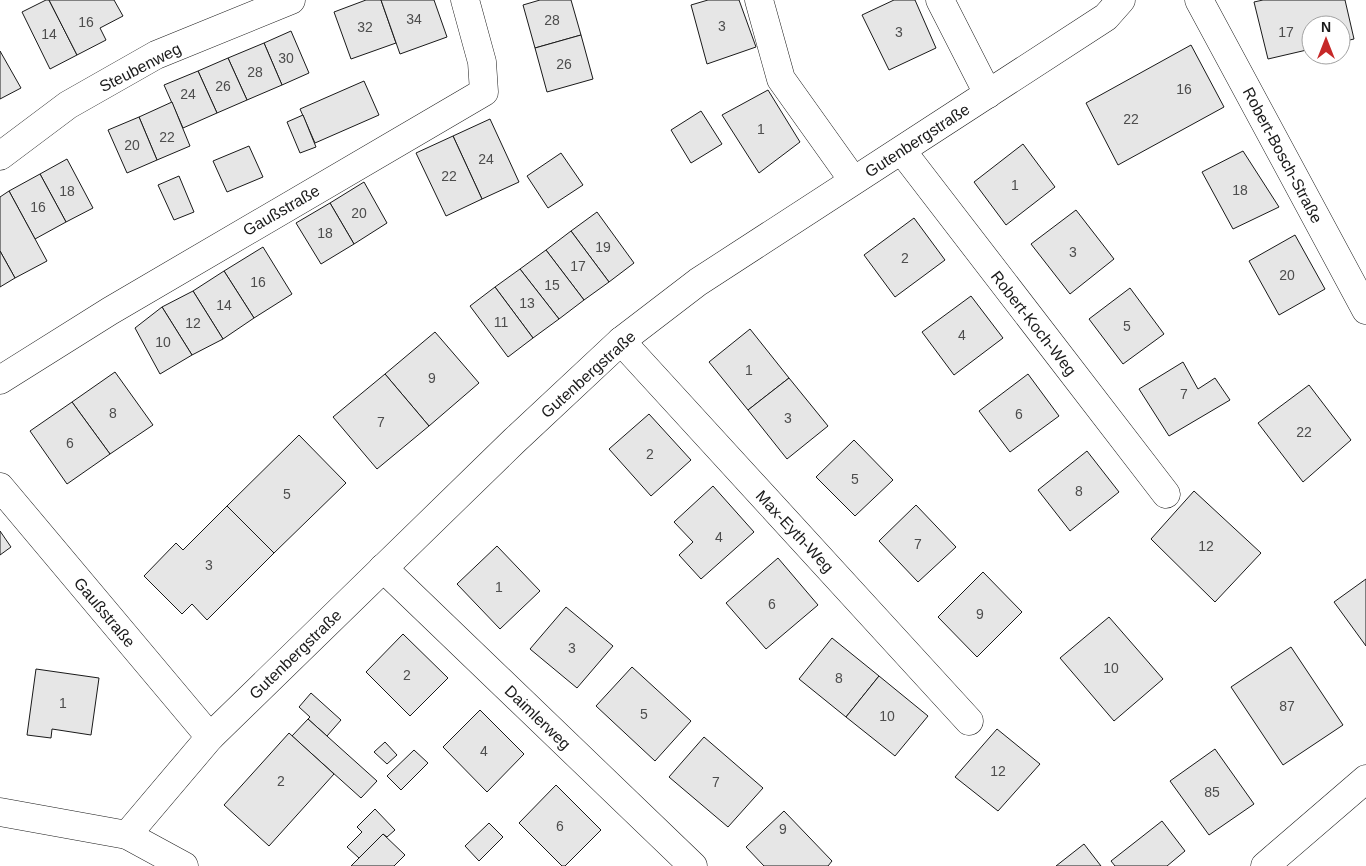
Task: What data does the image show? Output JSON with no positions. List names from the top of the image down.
{
  "streets": {
    "street": [
      "Steubenweg",
      "Gutenbergstraße",
      "Robert-Bosch-Straße",
      "Gaußstraße",
      "Robert-Koch-Weg",
      "Max-Eyth-Weg",
      "Daimlerweg"
    ]
  },
  "crossings": [
    ["Gutenbergstraße", "Gaußstraße"],
    ["Gutenbergstraße", "Robert-Koch-Weg"],
    ["Gutenbergstraße", "Max-Eyth-Weg"],
    ["Gutenbergstraße", "Daimlerweg"]
  ],
  "house_numbers": [
    "34",
    "28",
    "16",
    "3",
    "32",
    "3",
    "17",
    "14",
    "30",
    "26",
    "28",
    "26",
    "16",
    "24",
    "22",
    "1",
    "22",
    "20",
    "24",
    "22",
    "1",
    "18",
    "18",
    "16",
    "20",
    "18",
    "19",
    "3",
    "2",
    "17",
    "20",
    "16",
    "15",
    "13",
    "14",
    "11",
    "12",
    "5",
    "4",
    "10",
    "1",
    "9",
    "7",
    "8",
    "6",
    "3",
    "7",
    "22",
    "6",
    "2",
    "5",
    "8",
    "5",
    "4",
    "7",
    "12",
    "3",
    "1",
    "6",
    "9",
    "3",
    "10",
    "2",
    "8",
    "1",
    "87",
    "5",
    "10",
    "4",
    "12",
    "2",
    "7",
    "85",
    "6",
    "9"
  ],
  "north": "top"
}
